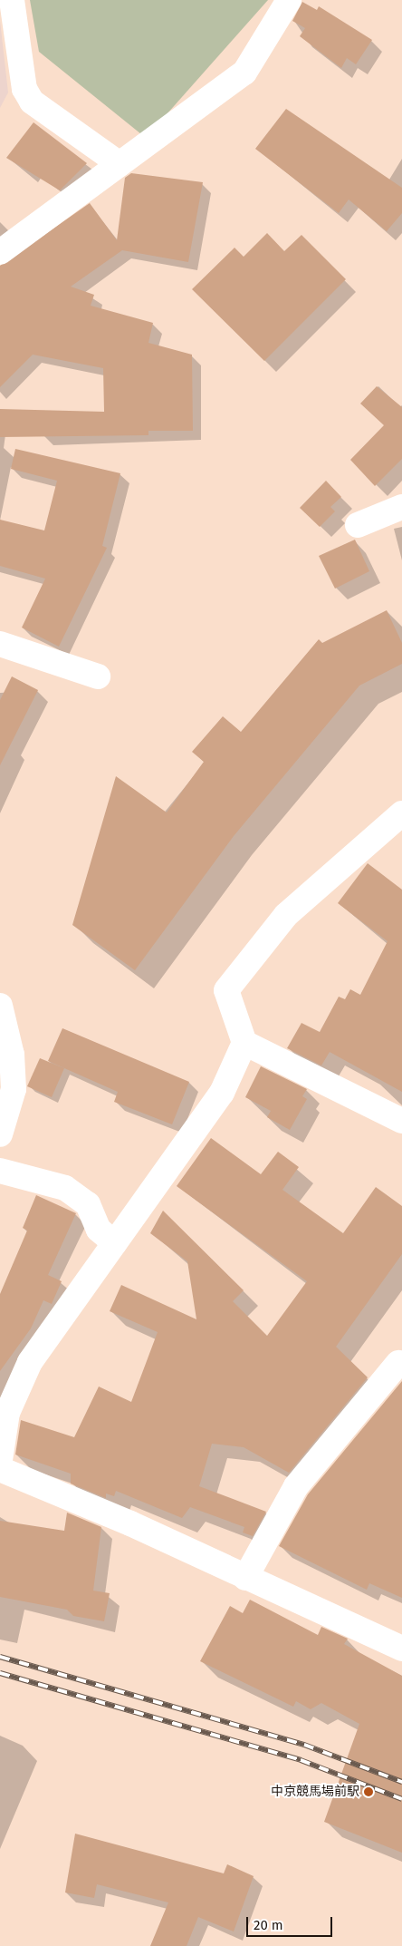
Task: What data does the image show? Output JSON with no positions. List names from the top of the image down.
{
  "places": ["中京競馬場前駅"],
  "scale_bar": "20 m"
}
